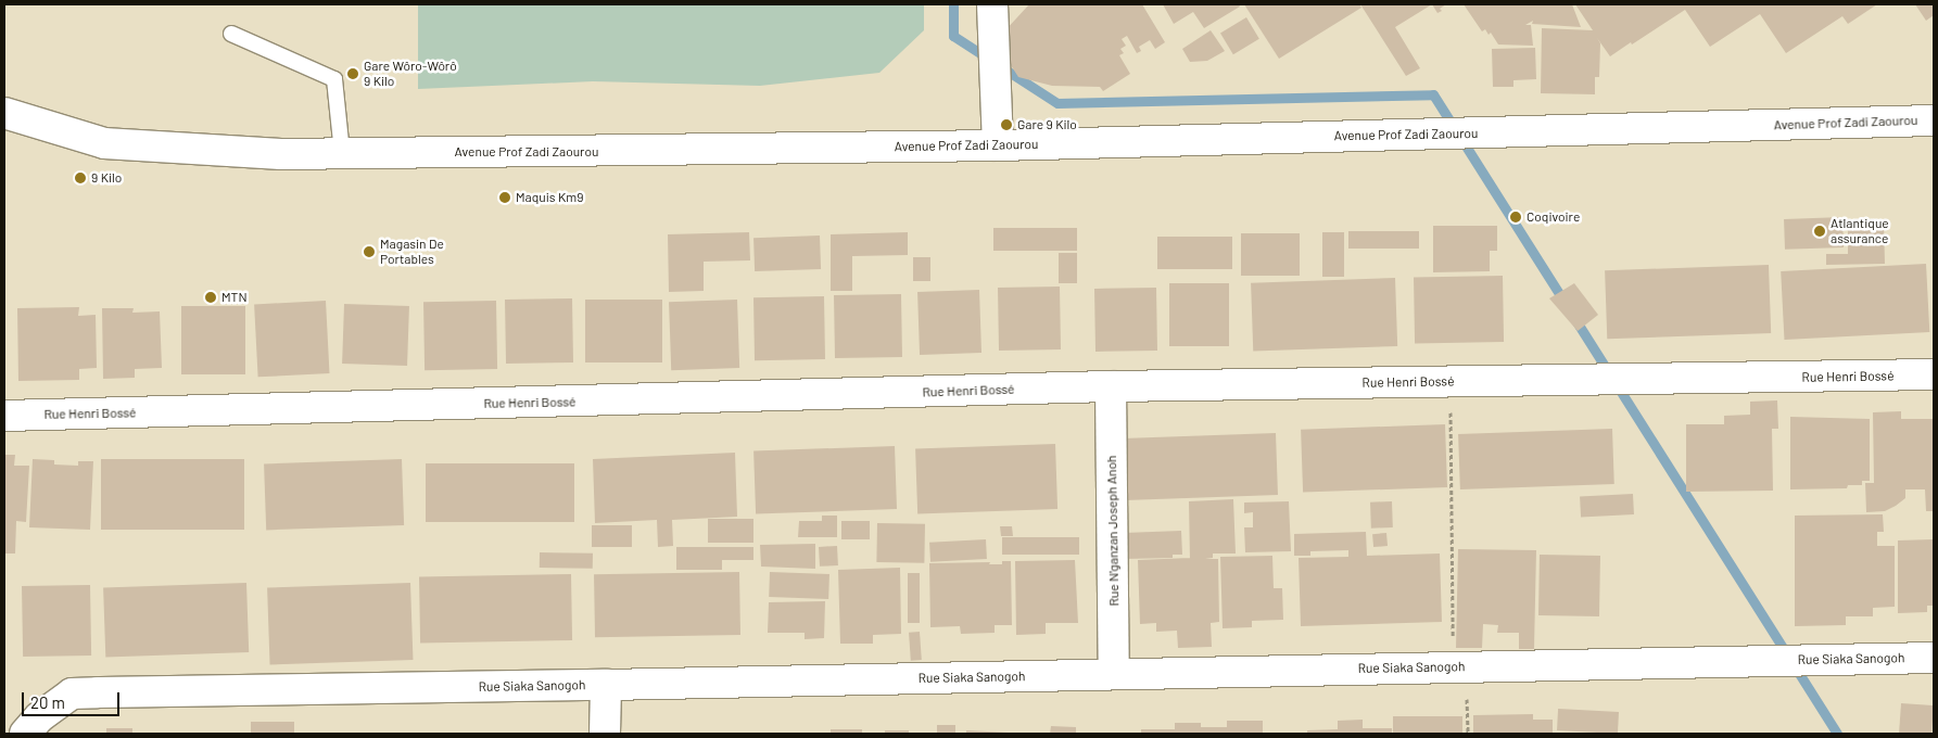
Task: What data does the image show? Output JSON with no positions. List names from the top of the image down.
{
  "streets": {
    "street": [
      "Avenue Prof Zadi Zaourou",
      "Rue Henri Bossé",
      "Rue N'ganzan Joseph Anoh",
      "Rue Siaka Sanogoh"
    ]
  },
  "crossings": [
    ["Rue Henri Bossé", "Rue N'ganzan Joseph Anoh"],
    ["Rue N'ganzan Joseph Anoh", "Rue Siaka Sanogoh"]
  ],
  "places": [
    "Gare Wôro-Wôrô 9 Kilo",
    "Gare 9 Kilo",
    "9 Kilo",
    "Maquis Km9",
    "Coqivoire",
    "Atlantique assurance",
    "Magasin De Portables",
    "MTN"
  ],
  "scale_bar": "20 m"
}
